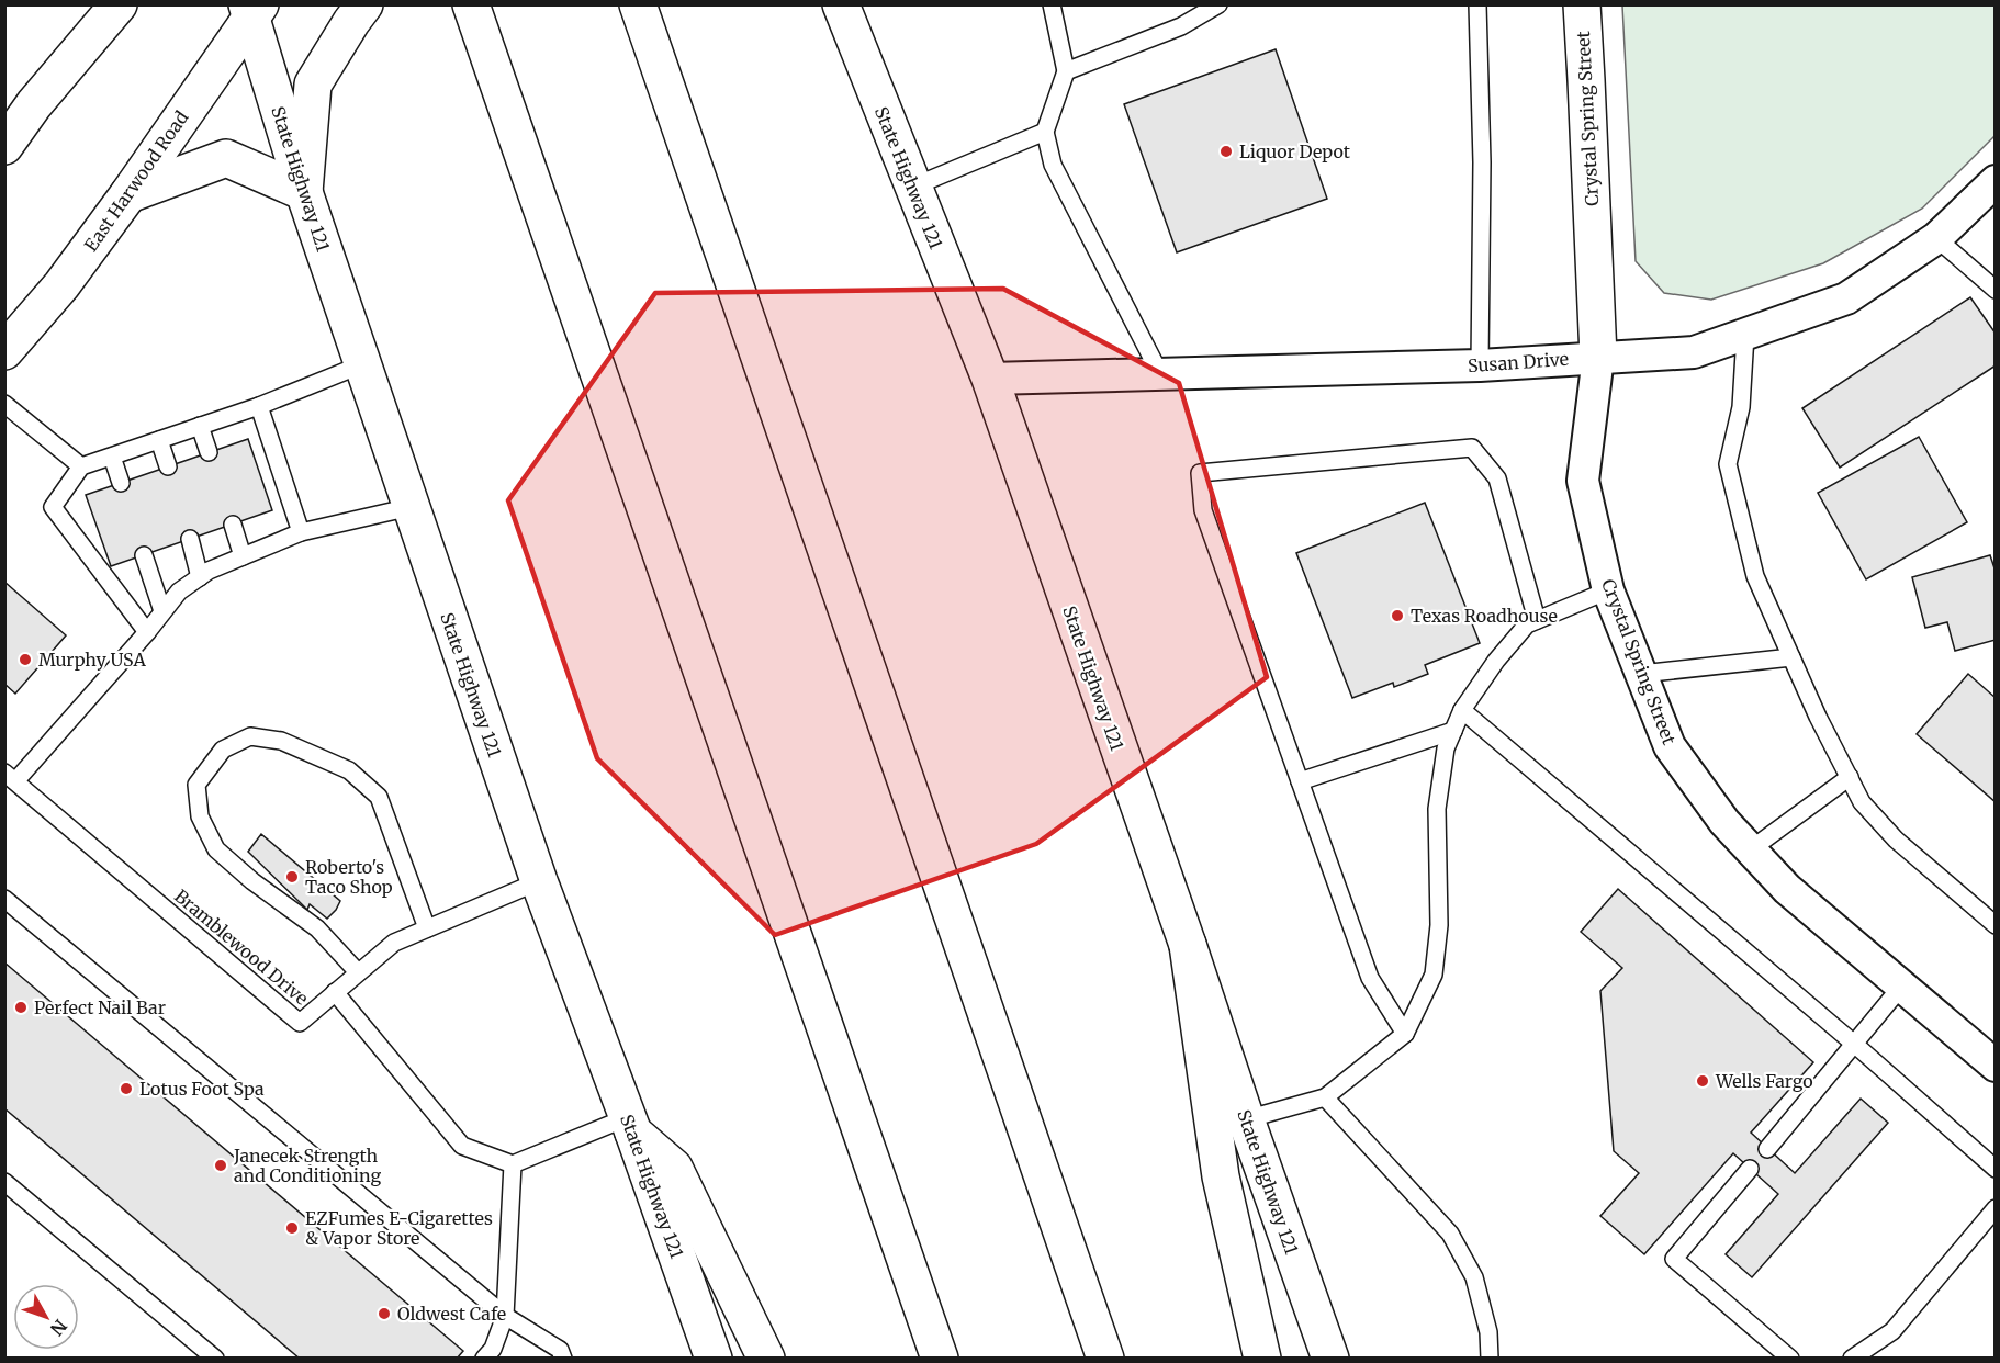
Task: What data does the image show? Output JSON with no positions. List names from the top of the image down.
{
  "streets": {
    "main road": ["Crystal Spring Street", "State Highway 121", "East Harwood Road"],
    "street": ["Susan Drive"],
    "lane": ["Bramblewood Drive"]
  },
  "crossings": [
    ["Crystal Spring Street", "Susan Drive"],
    ["State Highway 121", "East Harwood Road"],
    ["State Highway 121", "Susan Drive"],
    ["State Highway 121", "Bramblewood Drive"]
  ],
  "places": [
    "Liquor Depot",
    "Texas Roadhouse",
    "Murphy USA",
    "Roberto's Taco Shop",
    "Perfect Nail Bar",
    "Wells Fargo",
    "Lotus Foot Spa",
    "Janecek Strength and Conditioning",
    "EZFumes E-Cigarettes & Vapor Store",
    "Oldwest Cafe"
  ],
  "north": "bottom right"
}
